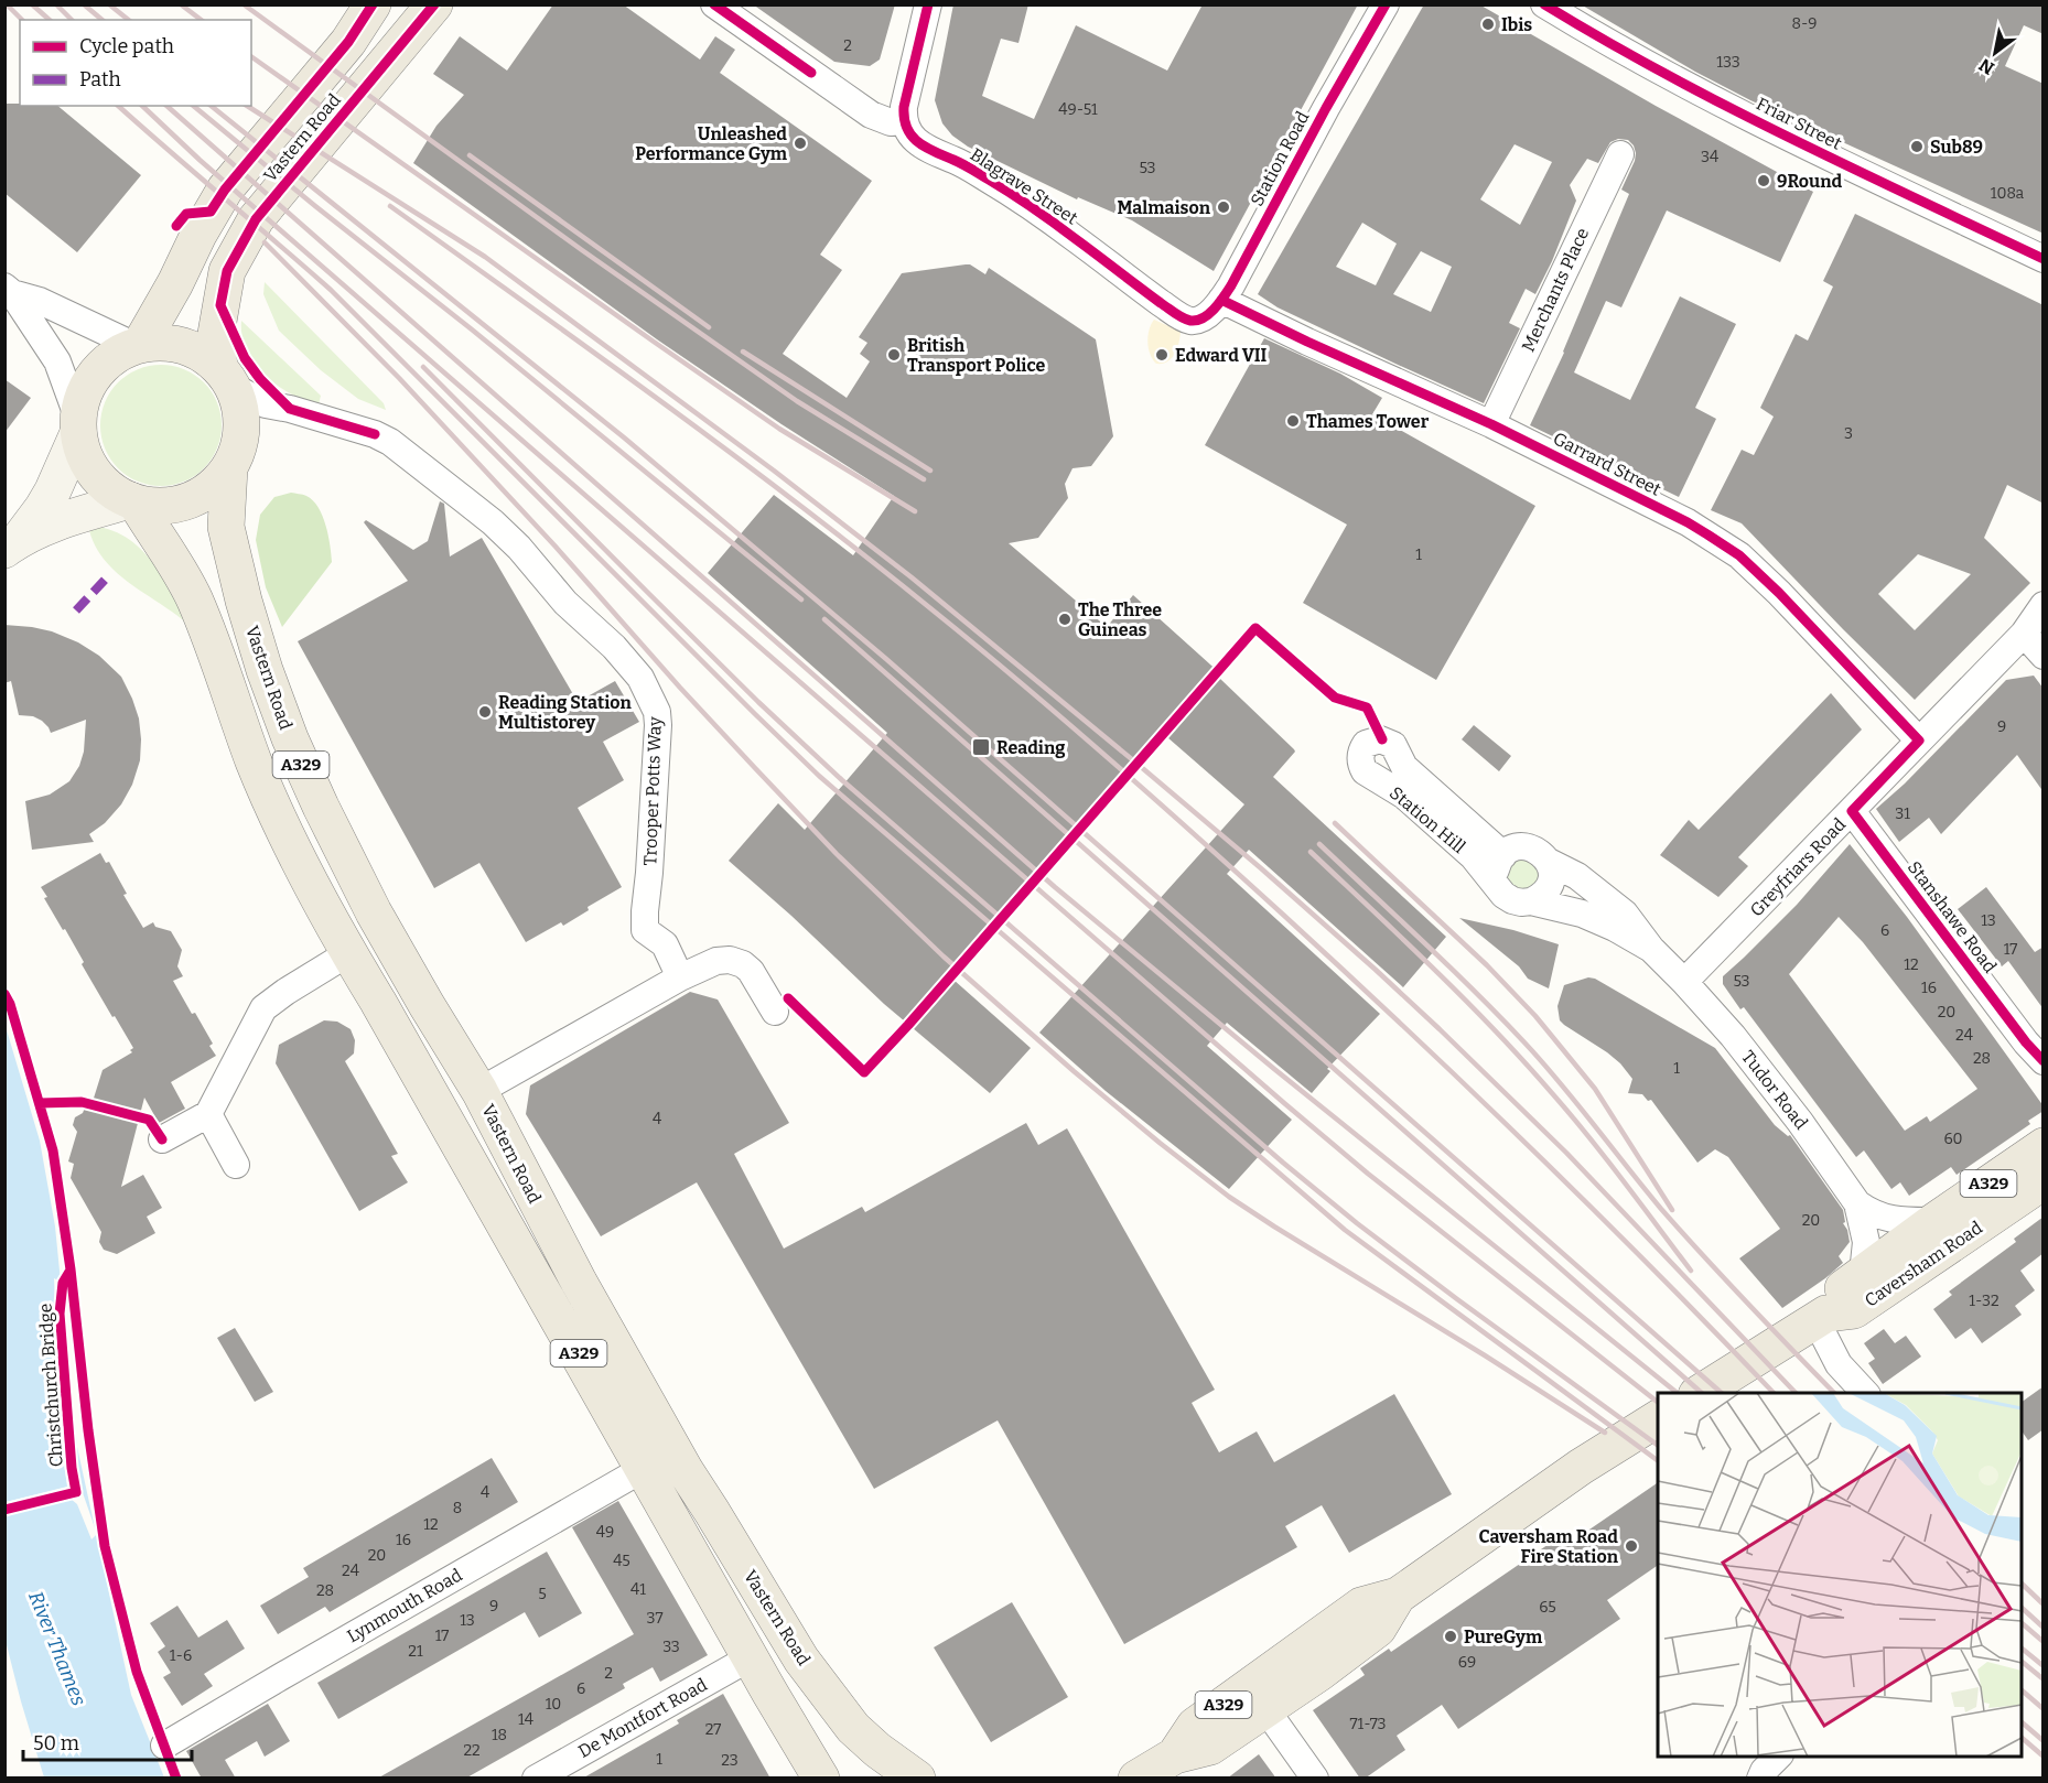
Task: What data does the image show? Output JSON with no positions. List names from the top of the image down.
{
  "streets": {
    "main road": ["Vastern Road", "A329", "Caversham Road"],
    "street": [
      "Friar Street",
      "Station Road",
      "Blagrave Street",
      "Merchants Place",
      "Garrard Street",
      "Trooper Potts Way",
      "Station Hill",
      "Greyfriars Road",
      "Stanshawe Road",
      "Tudor Road",
      "Lynmouth Road",
      "De Montfort Road"
    ],
    "cycle path": ["Christchurch Bridge"]
  },
  "crossings": [
    ["Vastern Road", "A329"],
    ["Vastern Road", "Trooper Potts Way"],
    ["Station Road", "Blagrave Street"],
    ["Station Road", "Garrard Street"],
    ["Merchants Place", "Garrard Street"],
    ["Garrard Street", "Greyfriars Road"],
    ["A329", "Trooper Potts Way"],
    ["A329", "Tudor Road"],
    ["A329", "Caversham Road"],
    ["A329", "Lynmouth Road"],
    ["A329", "De Montfort Road"],
    ["Station Hill", "Greyfriars Road"],
    ["Station Hill", "Tudor Road"],
    ["Greyfriars Road", "Stanshawe Road"],
    ["Greyfriars Road", "Tudor Road"],
    ["Tudor Road", "Caversham Road"]
  ],
  "water": ["River Thames"],
  "places": {
    "other": [
      "Ibis",
      "Unleashed Performance Gym",
      "Sub89",
      "9Round",
      "Malmaison",
      "British Transport Police",
      "Edward VII",
      "Thames Tower",
      "The Three Guineas",
      "Reading Station Multistorey",
      "Caversham Road Fire Station",
      "PureGym"
    ],
    "transit": ["Reading"]
  },
  "house_numbers": [
    "8-9",
    "2",
    "133",
    "49-51",
    "34",
    "53",
    "108a",
    "3",
    "1",
    "9",
    "31",
    "13",
    "6",
    "17",
    "12",
    "53",
    "16",
    "20",
    "24",
    "28",
    "1",
    "4",
    "60",
    "20",
    "1-32",
    "4",
    "8",
    "12",
    "49",
    "16",
    "20",
    "45",
    "24",
    "41",
    "28",
    "5",
    "9",
    "65",
    "37",
    "13",
    "17",
    "33",
    "21",
    "1-6",
    "69",
    "2",
    "6",
    "10",
    "14",
    "71-73",
    "27",
    "18",
    "22",
    "1",
    "23"
  ],
  "legend": ["Cycle path", "Path"],
  "scale_bar": "50 m",
  "north": "bottom left"
}
